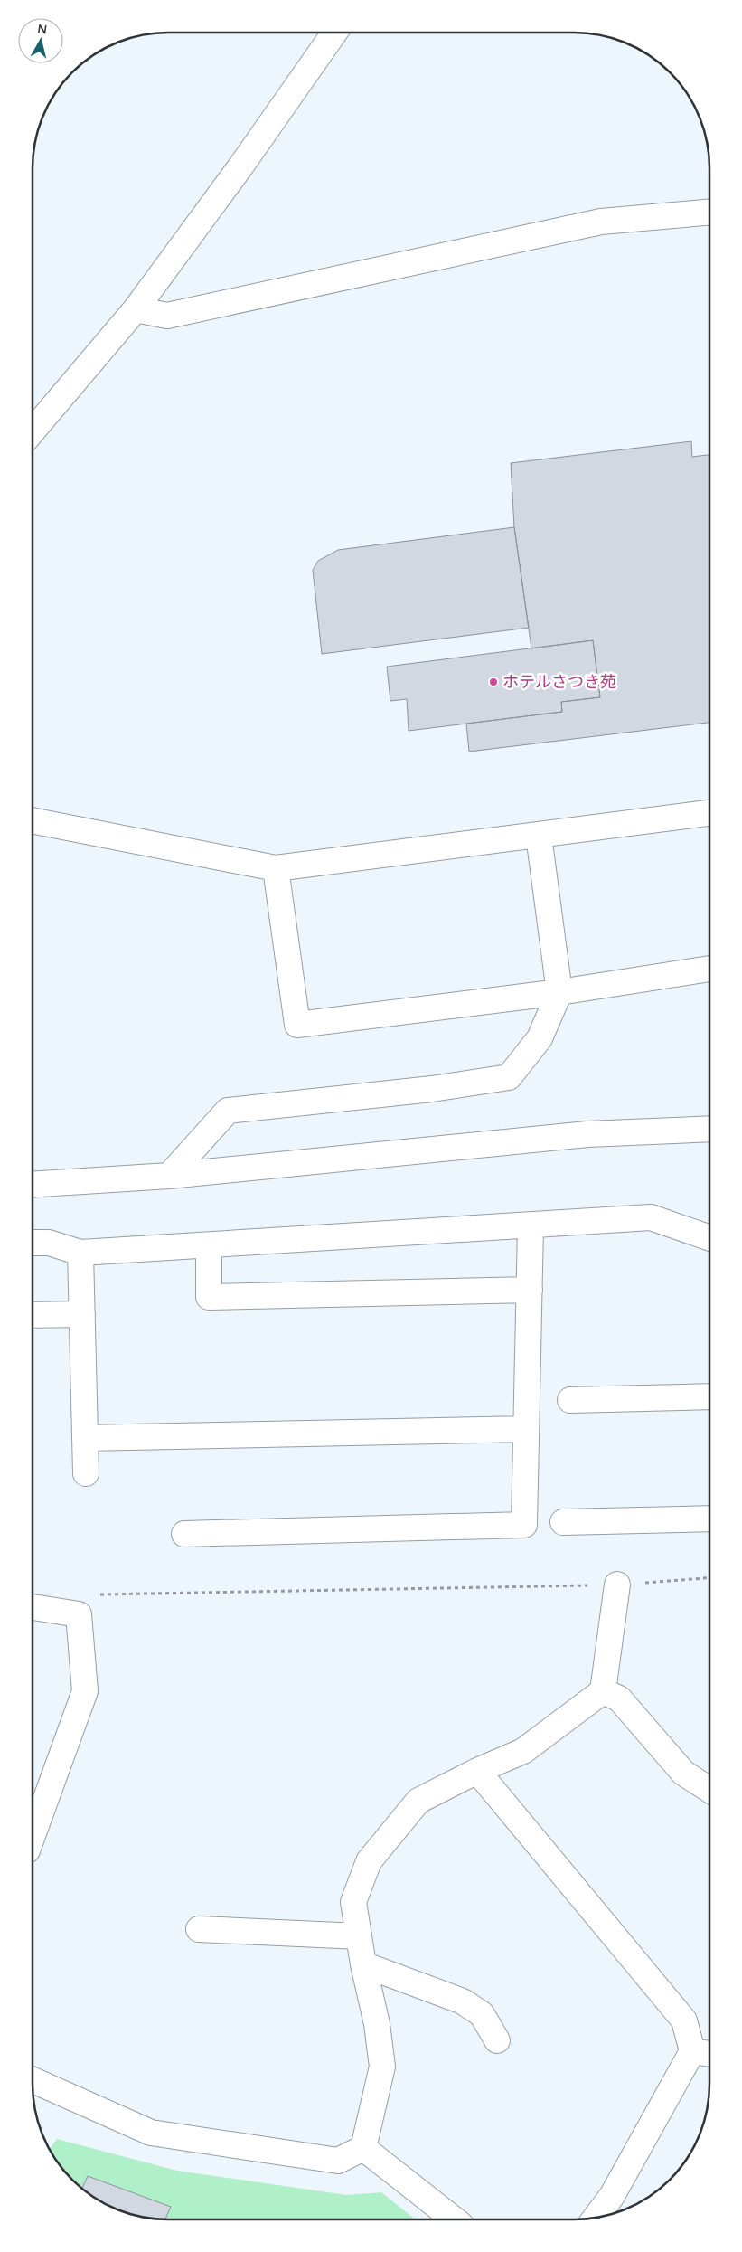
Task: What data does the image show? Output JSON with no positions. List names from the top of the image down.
{
  "places": ["ホテルさつき苑"],
  "north": "top"
}
